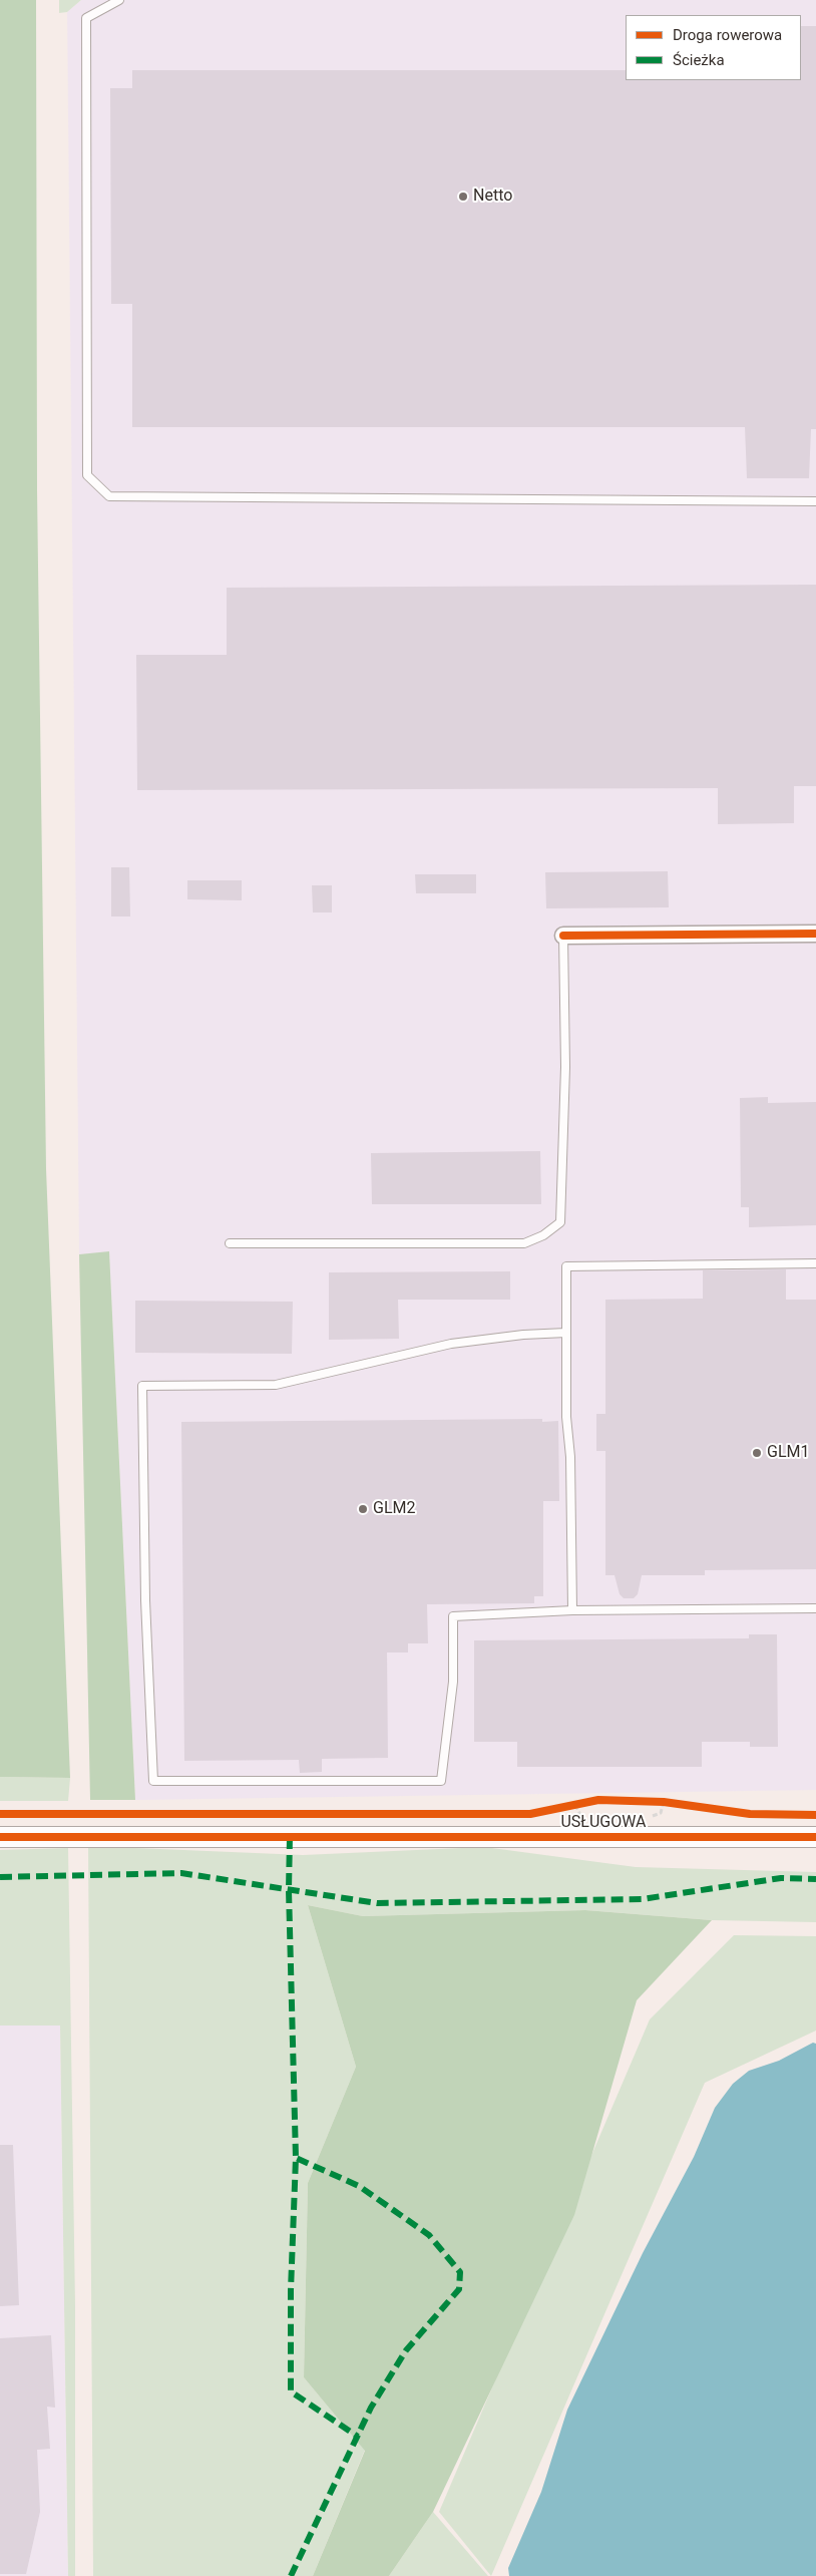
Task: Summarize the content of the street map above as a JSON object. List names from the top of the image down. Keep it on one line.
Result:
{"streets":{"street":["USŁUGOWA"]},"places":["Netto","GLM1","GLM2"],"legend":["Droga rowerowa","Ścieżka"]}
